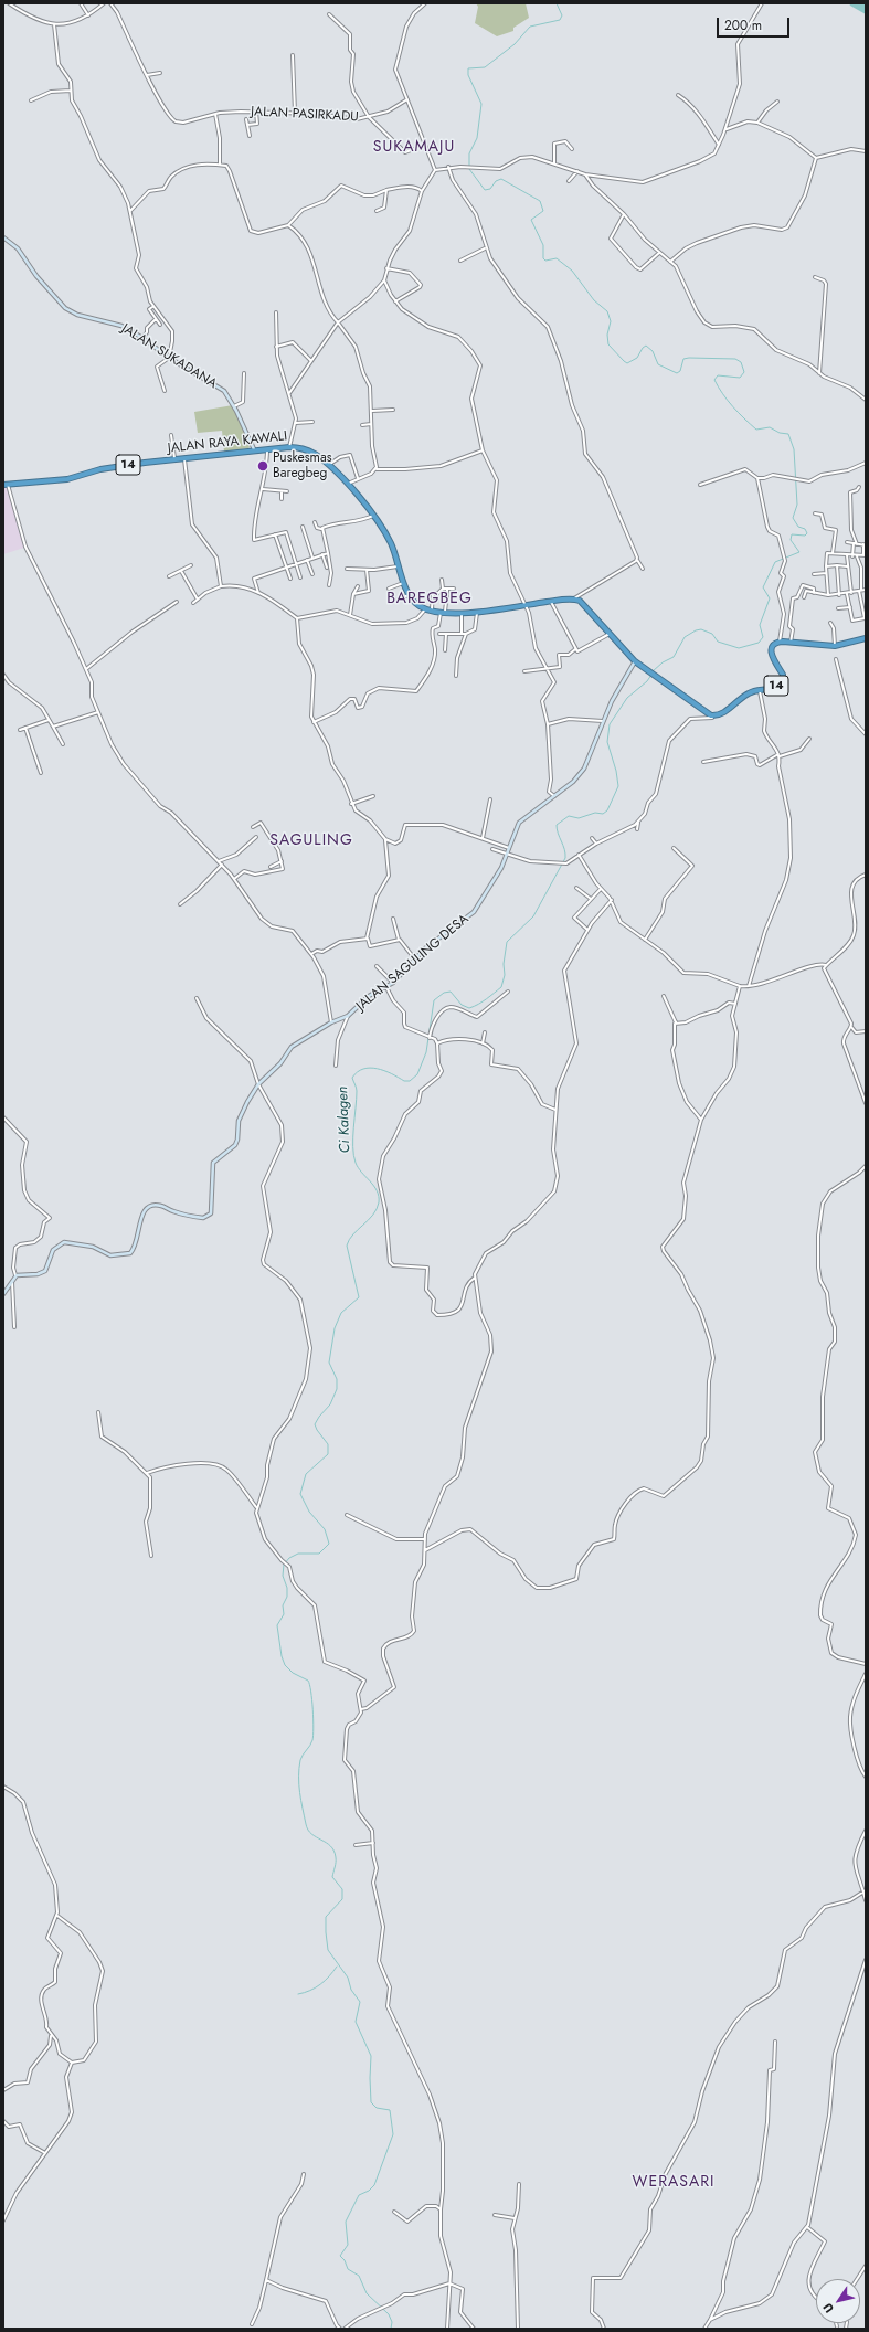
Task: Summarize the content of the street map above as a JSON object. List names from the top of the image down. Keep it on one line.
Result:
{"streets":{"highway":["JALAN RAYA KAWALI","14"],"street":["JALAN PASIRKADU","JALAN SUKADANA","JALAN SAGULING DESA"]},"crossings":[["JALAN SUKADANA","JALAN RAYA KAWALI"]],"districts":["SUKAMAJU","BAREGBEG","SAGULING","WERASARI"],"water":["Ci Kalagen"],"places":["Puskesmas Baregbeg"],"scale_bar":"200 m","north":"bottom left"}
